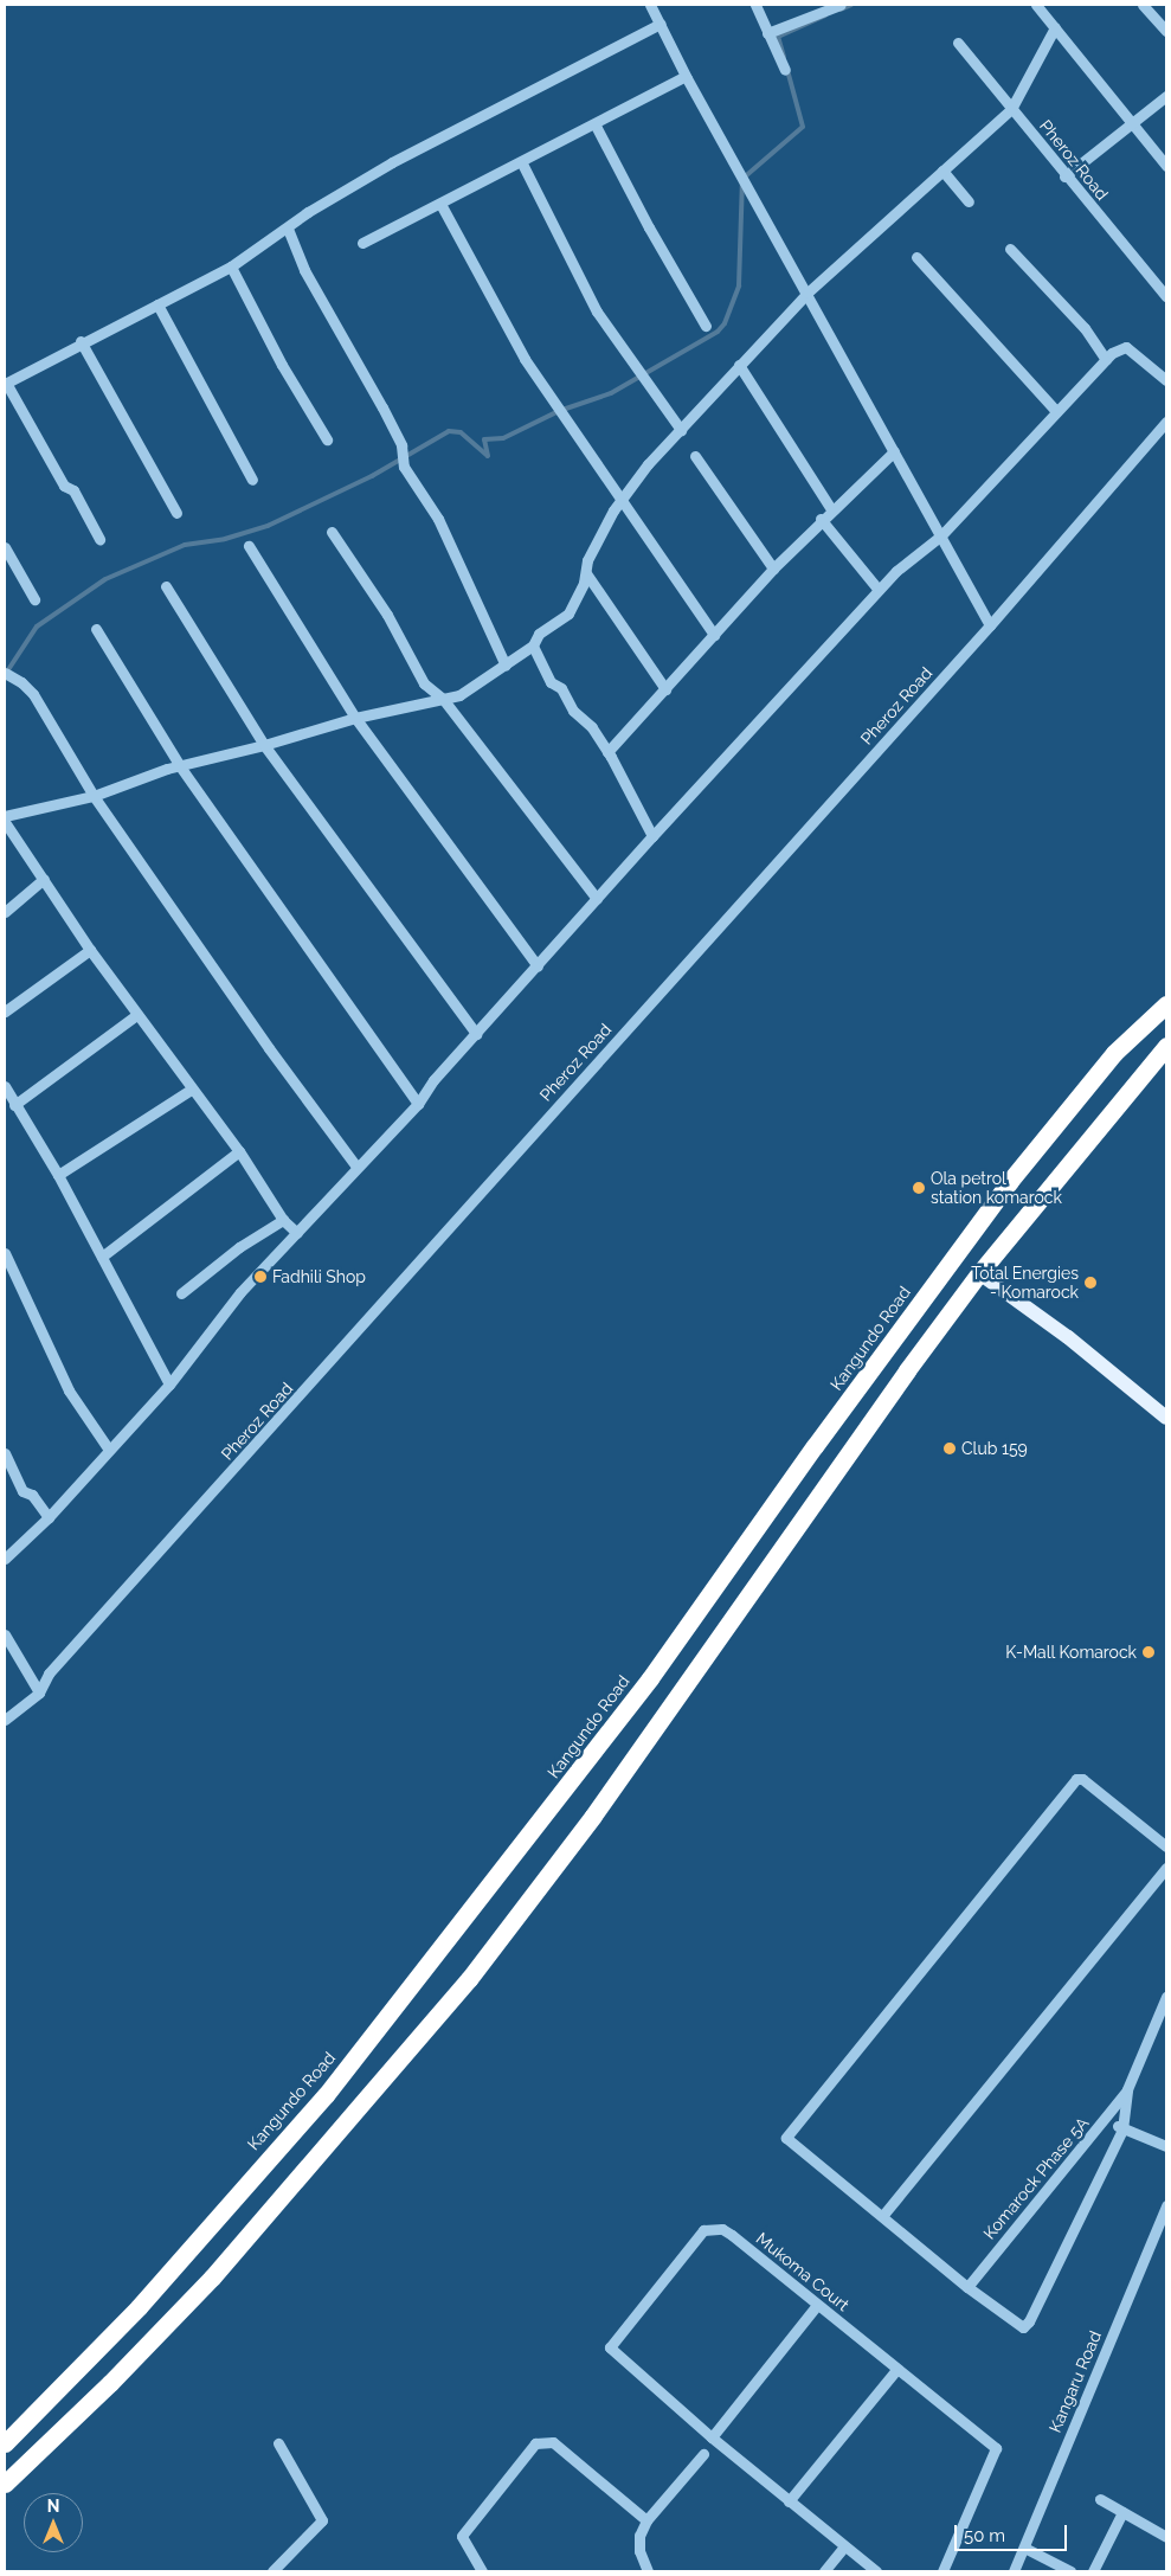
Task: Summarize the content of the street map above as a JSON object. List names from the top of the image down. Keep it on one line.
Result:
{"streets":{"highway":["Kangundo Road"],"street":["Pheroz Road","Komarock Phase 5A","Mukoma Court","Kangaru Road"]},"places":["Ola petrol station komarock","Fadhili Shop","Total Energies - Komarock","Club 159","K-Mall Komarock"],"scale_bar":"50 m","north":"top"}
